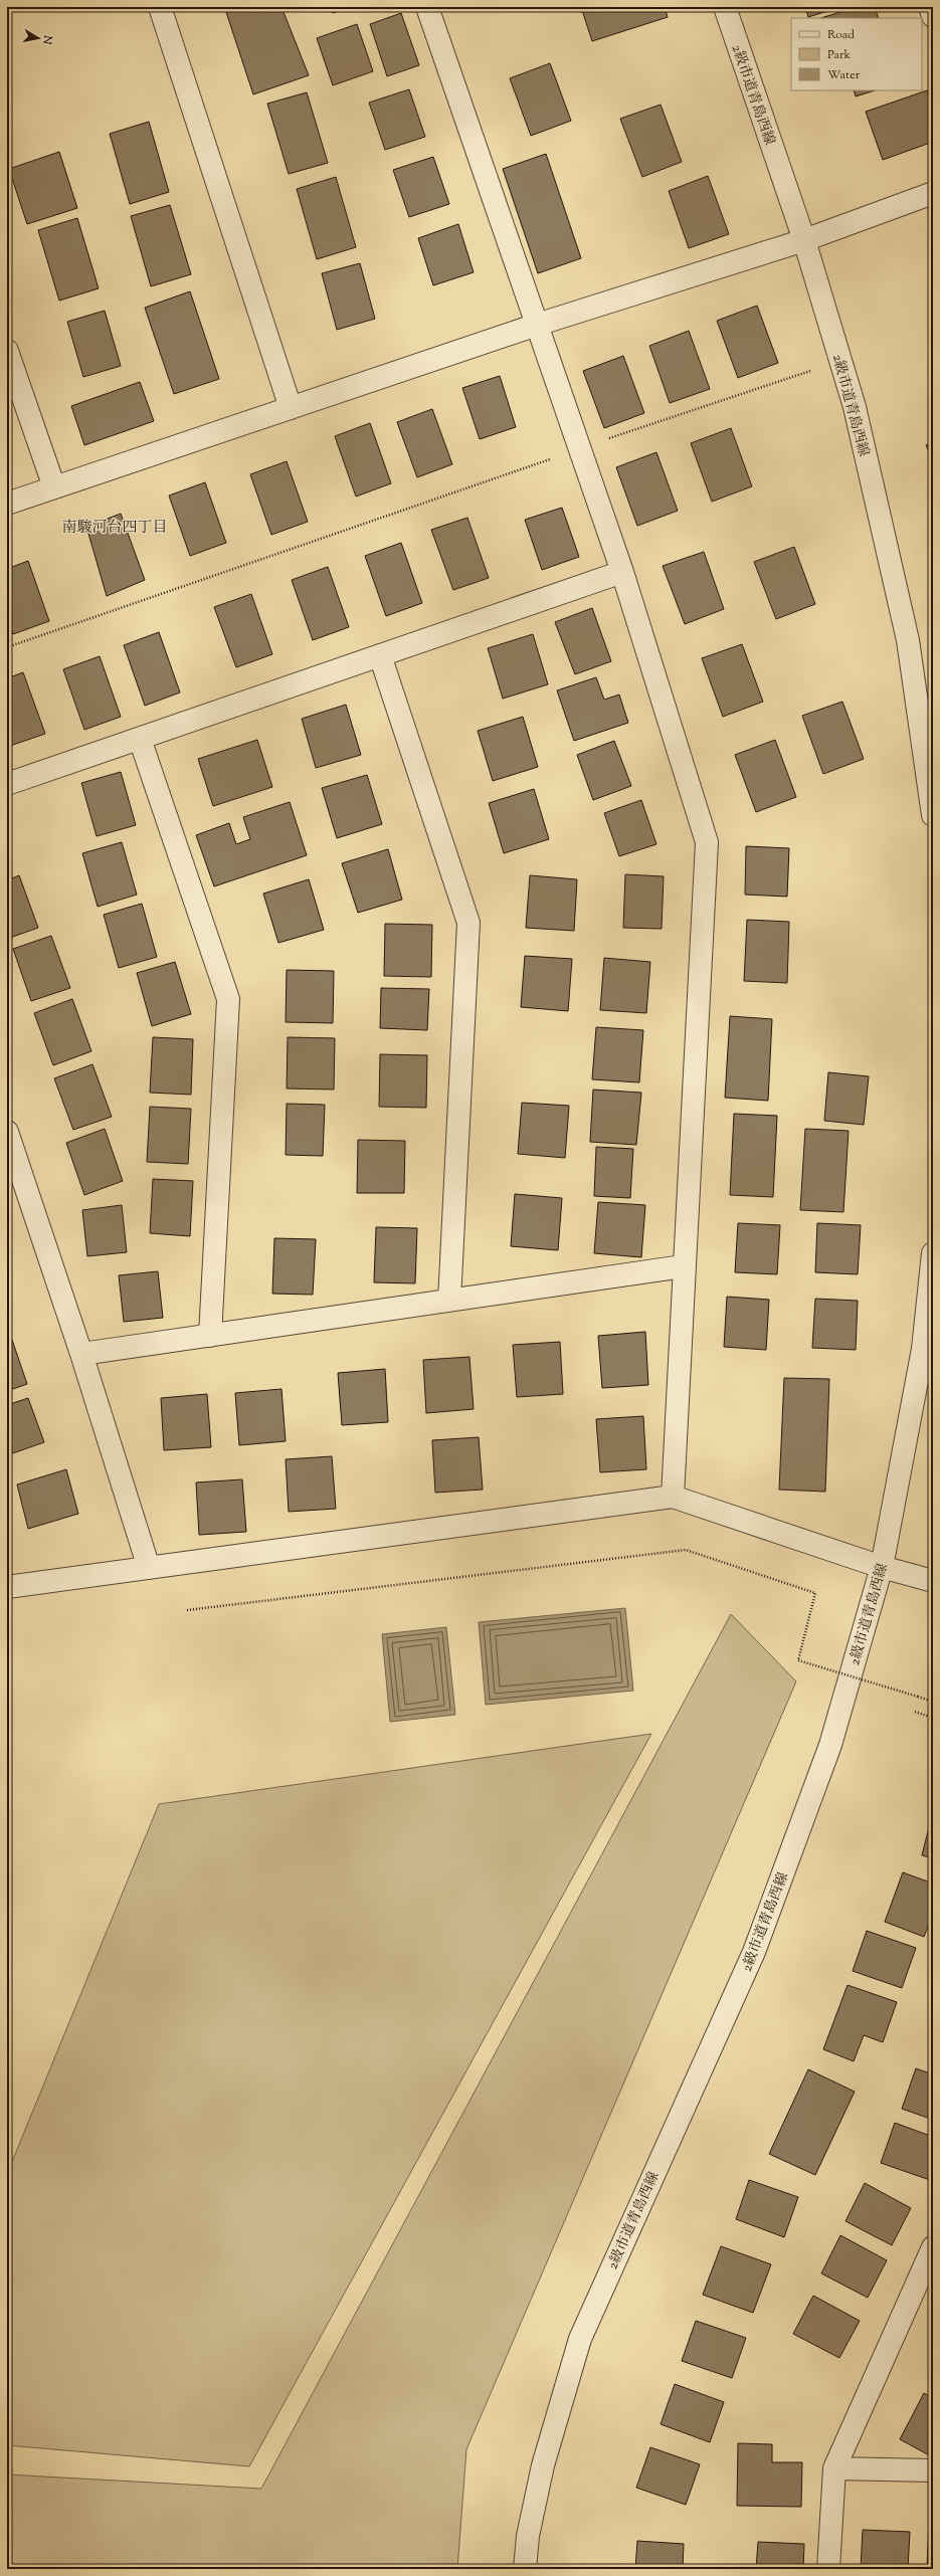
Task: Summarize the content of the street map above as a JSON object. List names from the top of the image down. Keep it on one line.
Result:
{"streets":{"street":["2級市道青島西線"]},"districts":["南駿河台四丁目"],"legend":["Road","Park","Water"],"north":"right"}
